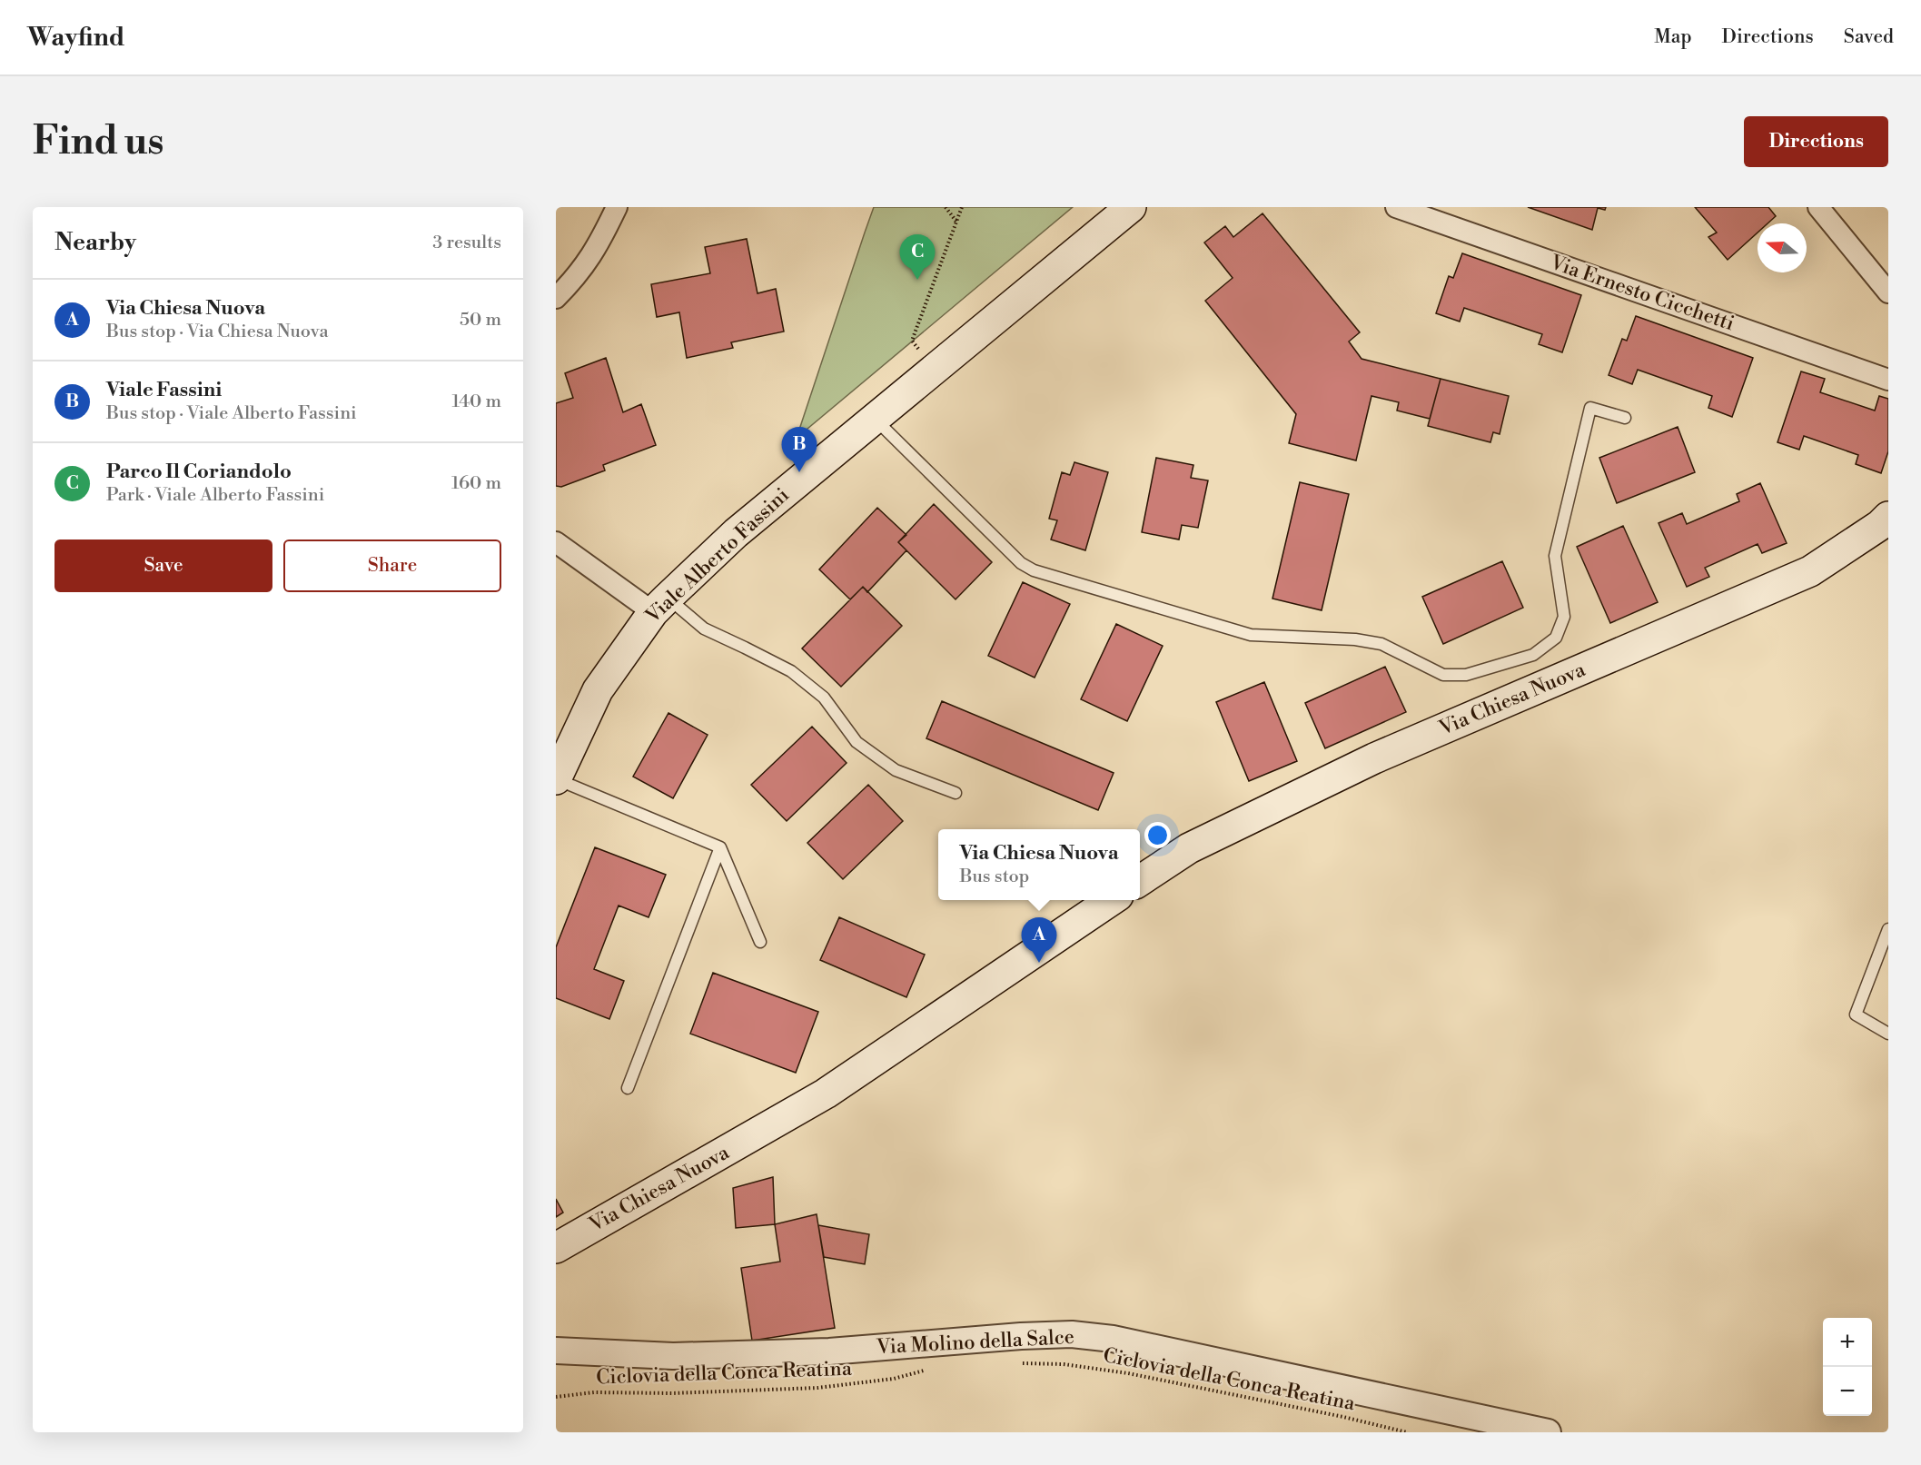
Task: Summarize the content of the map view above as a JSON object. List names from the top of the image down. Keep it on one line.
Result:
{"streets":{"main road":["Viale Alberto Fassini","Via Chiesa Nuova"],"street":["Via Ernesto Cicchetti","Via Molino della Salce"],"path":["Ciclovia della Conca Reatina"]},"north":"left","page":{"header":"Wayfind","nav":["Map","Directions","Saved"],"buttons":["Directions",["Save","Share"]],"title":"Find us","heading":["Nearby","3 results"],"pins":["C","B","A"],"list":[{"mark":"A","name":"Via Chiesa Nuova","note":"Bus stop · Via Chiesa Nuova","value":"50 m"},{"mark":"B","name":"Viale Fassini","note":"Bus stop · Viale Alberto Fassini","value":"140 m"},{"mark":"C","name":"Parco Il Coriandolo","note":"Park · Viale Alberto Fassini","value":"160 m"}],"popup":["Via Chiesa Nuova","Bus stop"],"map_buttons":["+","−"]}}
